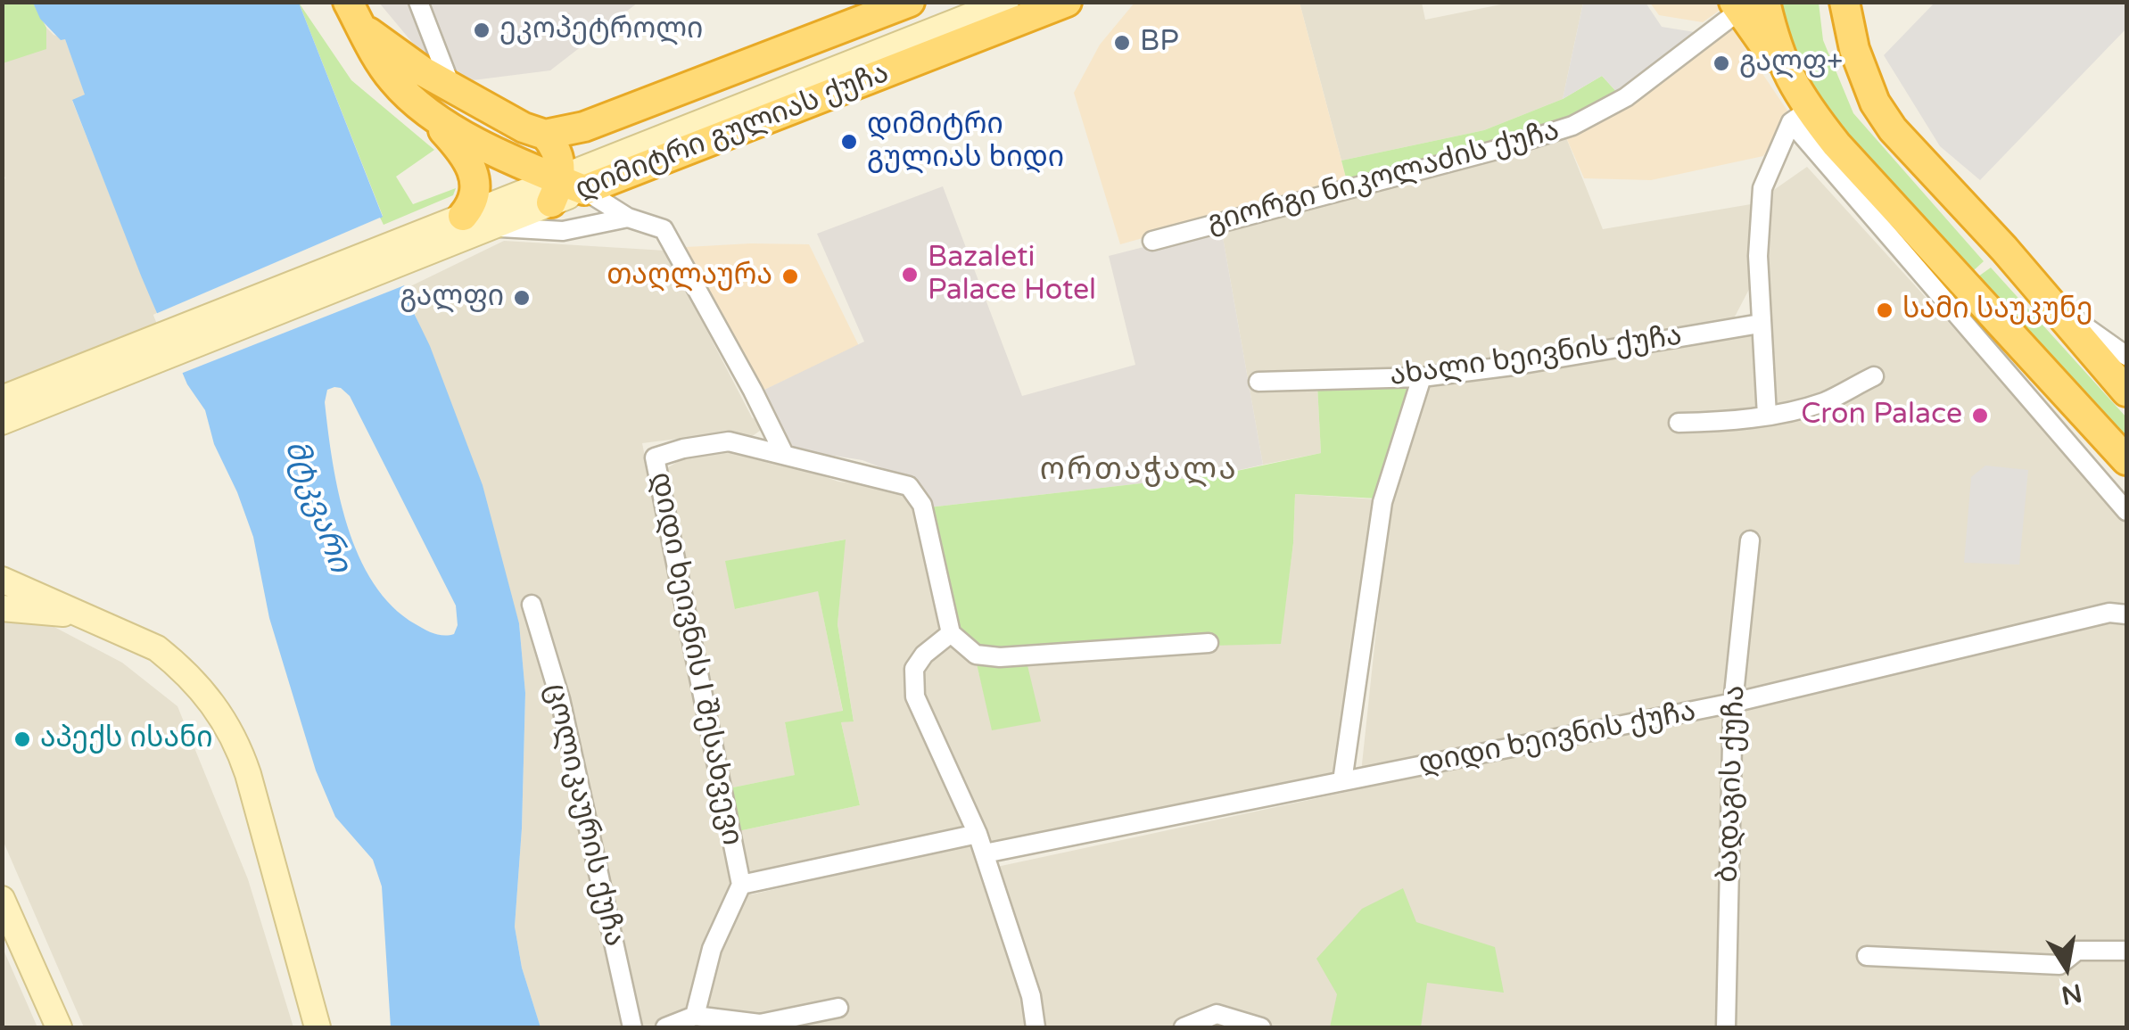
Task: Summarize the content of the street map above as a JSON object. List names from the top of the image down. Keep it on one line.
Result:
{"streets":{"highway":["დიმიტრი გულიას ქუჩა"],"street":["გიორგი ნიკოლაძის ქუჩა","ახალი ხეივნის ქუჩა","დიდი ხეივნის I შესახვევი","დიდი ხეივნის ქუჩა","ბადაგის ქუჩა","ცოლიკაურის ქუჩა"]},"crossings":[["დიდი ხეივნის ქუჩა","ბადაგის ქუჩა"]],"districts":["ორთაჭალა"],"water":["მტკვარი"],"places":["ეკოპეტროლი","BP","გალფ+","დიმიტრი გულიას ხიდი","Bazaleti Palace Hotel","თაღლაურა","გალფი","სამი საუკუნე","Cron Palace","აპექს ისანი"],"north":"bottom"}
